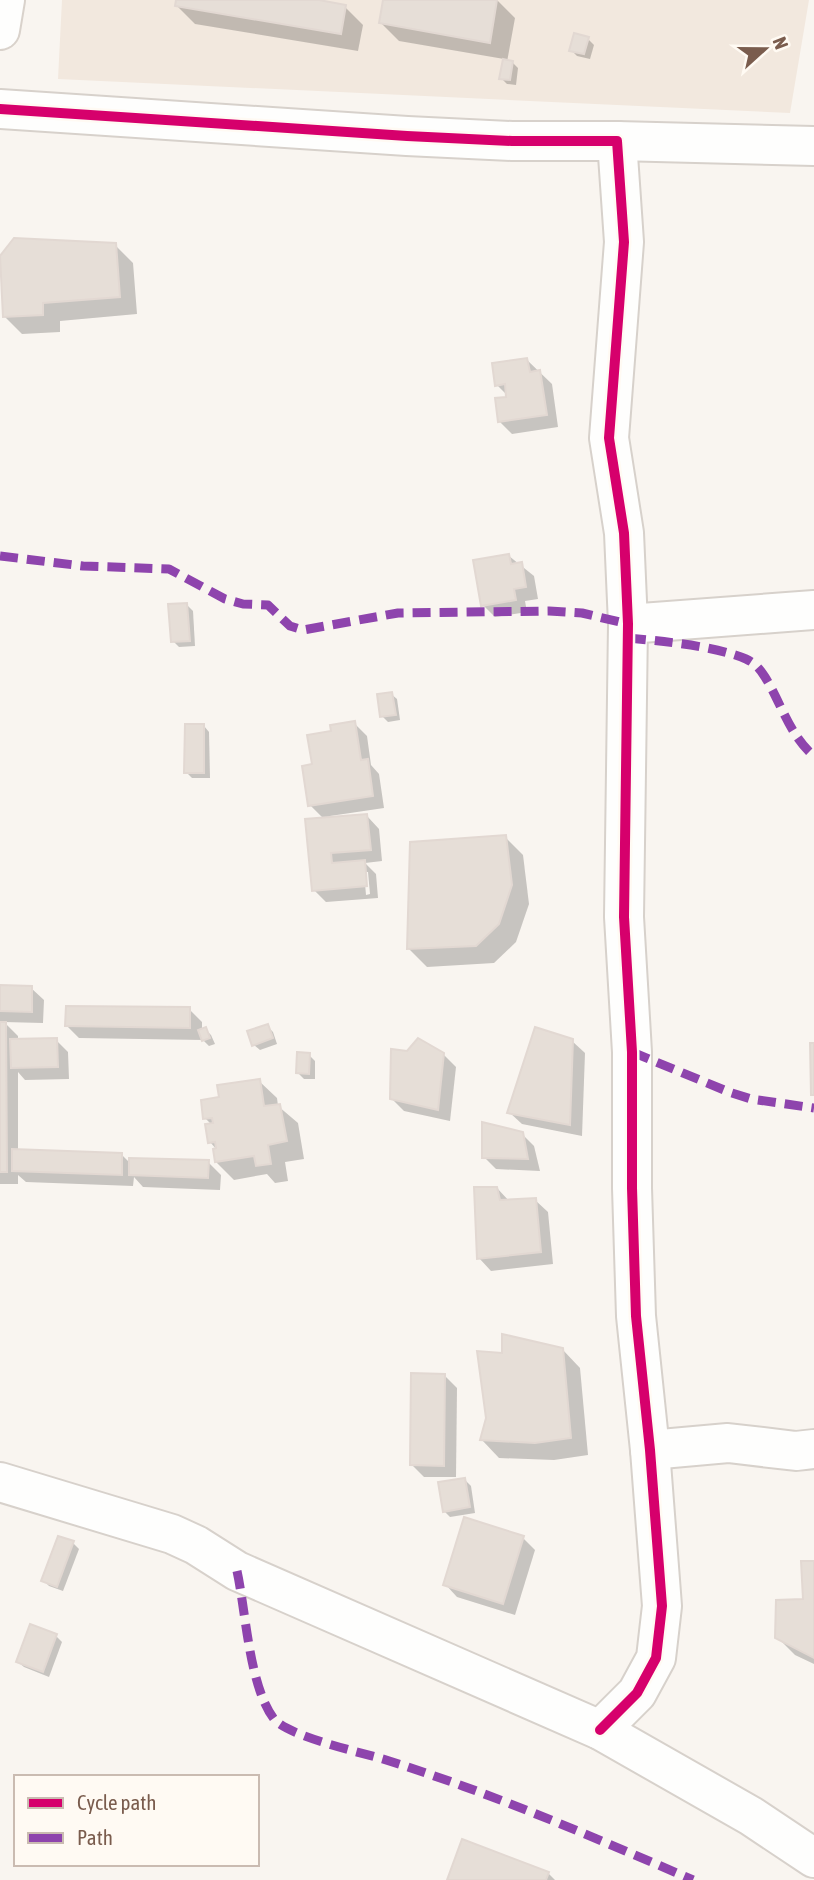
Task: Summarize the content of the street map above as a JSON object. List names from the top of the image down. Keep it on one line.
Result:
{"legend":["Cycle path","Path"],"north":"right"}
